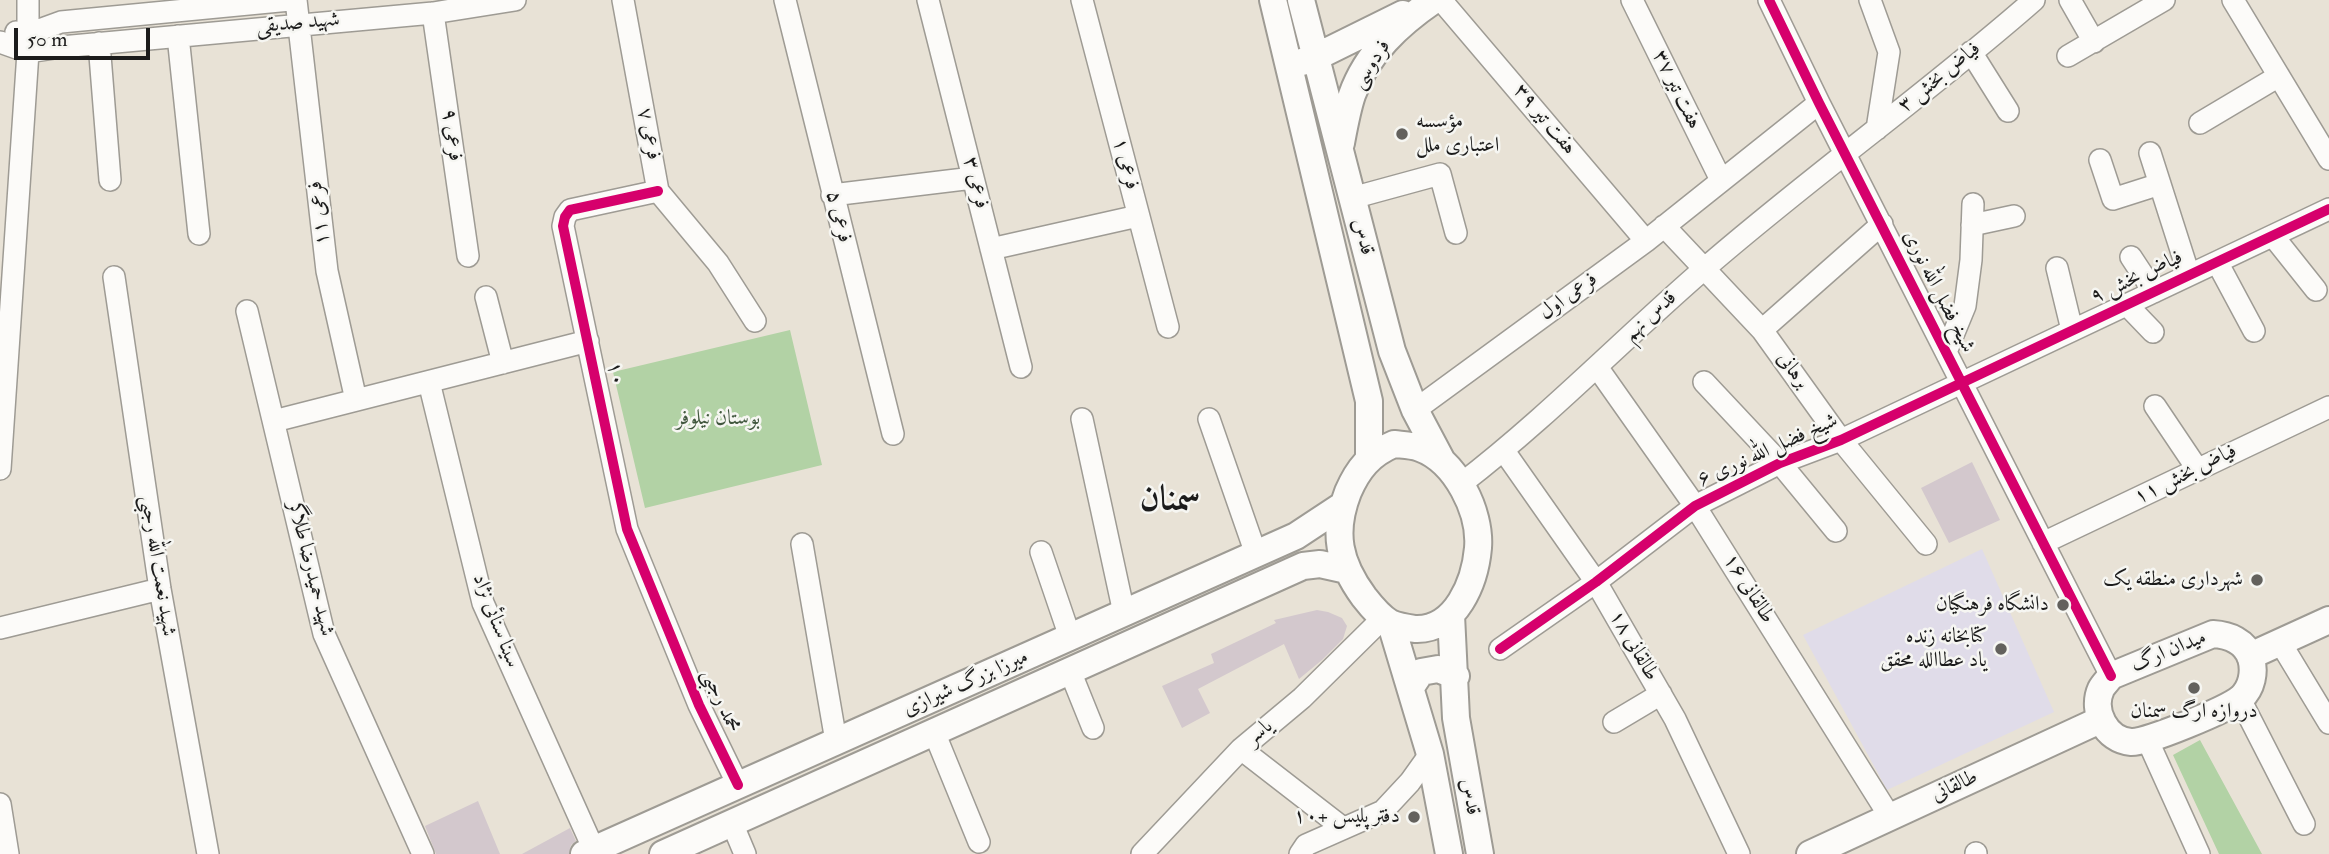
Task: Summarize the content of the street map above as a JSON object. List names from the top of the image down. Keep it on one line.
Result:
{"streets":{"main road":["فردوسی","قدس","میدان ارگ","میرزا بزرگ شیرازی","طالقانی"],"street":["شهید صدیقی","فیاض بخش ۳","هفت تیر ۳۷","هفت تیر ۳۹","فرعی ۷","فرعی ۹","فرعی ۱","فرعی ۳","فرعی ۱۱","فرعی ۵","فیاض بخش ۹","شیخ فضل الله نوری","فرعی اول","قدس نهم","برهانی","۱۰","شیخ فضل الله نوری ۶","فیاض بخش ۱۱","شهید نعمت الله رجبی","شهید حمیدرضا طلاگر","طالقانی ۱۶","سینا سنائی نژاد","طالقانی ۱۸","محمد رجبی","یاسر"]},"crossings":[["شهید صدیقی","فرعی ۹"],["شهید صدیقی","فرعی ۱۱"],["فردوسی","قدس"],["فیاض بخش ۳","شیخ فضل الله نوری"],["فیاض بخش ۳","قدس نهم"],["هفت تیر ۳۷","فرعی اول"],["هفت تیر ۳۹","فرعی اول"],["فرعی ۷","۱۰"],["قدس","فرعی اول"],["قدس","قدس نهم"],["قدس","میرزا بزرگ شیرازی"],["قدس","یاسر"],["فیاض بخش ۹","شیخ فضل الله نوری"],["فیاض بخش ۹","شیخ فضل الله نوری ۶"],["شیخ فضل الله نوری","فرعی اول"],["شیخ فضل الله نوری","قدس نهم"],["شیخ فضل الله نوری","شیخ فضل الله نوری ۶"],["شیخ فضل الله نوری","فیاض بخش ۱۱"],["شیخ فضل الله نوری","میدان ارگ"],["فرعی اول","برهانی"],["قدس نهم","برهانی"],["قدس نهم","طالقانی ۱۶"],["قدس نهم","طالقانی ۱۸"],["قدس نهم","میرزا بزرگ شیرازی"],["قدس نهم","یاسر"],["برهانی","شیخ فضل الله نوری ۶"],["۱۰","محمد رجبی"],["شیخ فضل الله نوری ۶","طالقانی ۱۶"],["شیخ فضل الله نوری ۶","طالقانی ۱۸"],["طالقانی ۱۶","طالقانی"],["سینا سنائی نژاد","میرزا بزرگ شیرازی"],["میدان ارگ","طالقانی"],["میرزا بزرگ شیرازی","محمد رجبی"],["میرزا بزرگ شیرازی","یاسر"]],"districts":["سمنان"],"parks":["بوستان نیلوفر"],"places":["مؤسسه اعتباری ملل","شهرداری منطقه یک","دانشگاه فرهنگیان","کتابخانه زنده یاد عطاالله محقق","دروازه ارگ سمنان","دفتر پلیس +۱۰"],"scale_bar":"50 m"}
